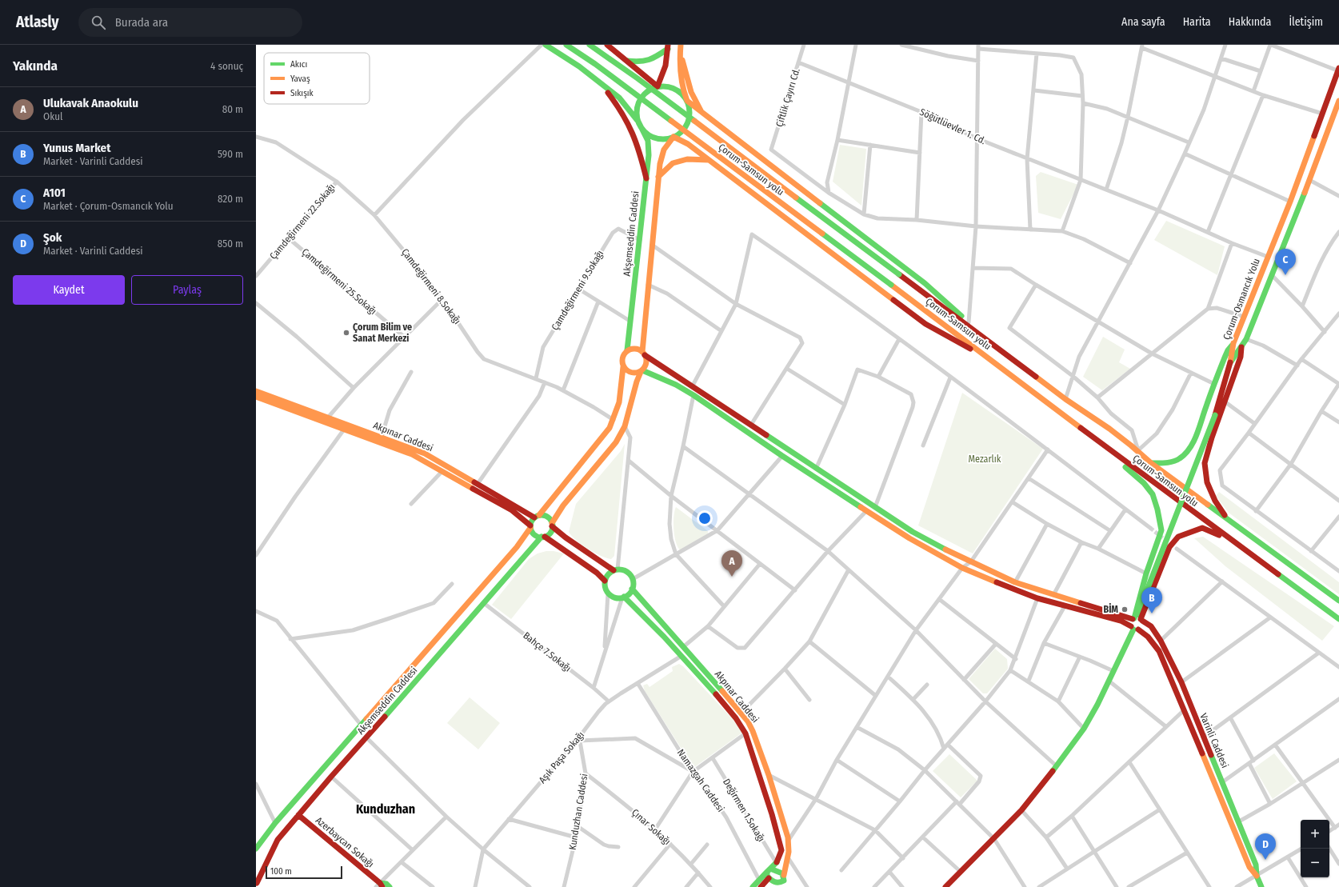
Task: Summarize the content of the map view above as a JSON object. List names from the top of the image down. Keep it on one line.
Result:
{"streets":{"main road":["Çorum-Samsun yolu","Akşemseddin Caddesi","Çorum-Osmancık Yolu","Akpınar Caddesi","Varinli Caddesi","Azerbaycan Sokağı"],"street":["Çiftlik Çayırı Cd.","Söğütlüevler 1. Cd.","Çamdeğirmeni 22.Sokağı","Çamdeğirmeni 25.Sokağı","Çamdeğirmeni 8.Sokağı","Çamdeğirmeni 9.Sokağı","Bahçe 7.Sokağı","Aşık Paşa Sokağı","Namazgah Caddesi","Değirmen 1.Sokağı","Kunduzhan Caddesi","Çınar Sokağı"]},"crossings":[["Çiftlik Çayırı Cd.","Söğütlüevler 1. Cd."],["Söğütlüevler 1. Cd.","Çorum-Osmancık Yolu"],["Çamdeğirmeni 22.Sokağı","Çamdeğirmeni 25.Sokağı"],["Çamdeğirmeni 22.Sokağı","Çamdeğirmeni 8.Sokağı"],["Akşemseddin Caddesi","Çamdeğirmeni 9.Sokağı"],["Akşemseddin Caddesi","Akpınar Caddesi"],["Akşemseddin Caddesi","Bahçe 7.Sokağı"],["Akşemseddin Caddesi","Varinli Caddesi"],["Akşemseddin Caddesi","Azerbaycan Sokağı"],["Çamdeğirmeni 8.Sokağı","Çamdeğirmeni 9.Sokağı"],["Akpınar Caddesi","Aşık Paşa Sokağı"],["Akpınar Caddesi","Namazgah Caddesi"],["Akpınar Caddesi","Değirmen 1.Sokağı"],["Bahçe 7.Sokağı","Aşık Paşa Sokağı"],["Aşık Paşa Sokağı","Namazgah Caddesi"],["Aşık Paşa Sokağı","Kunduzhan Caddesi"],["Kunduzhan Caddesi","Çınar Sokağı"]],"districts":["Kunduzhan"],"parks":["Mezarlık"],"places":["Çorum Bilim ve Sanat Merkezi","BİM"],"legend":["Akıcı","Yavaş","Sıkışık"],"scale_bar":"100 m","page":{"header":"Atlasly","search":"Burada ara","nav":["Ana sayfa","Harita","Hakkında","İletişim"],"heading":["Yakında","4 sonuç"],"list":[{"mark":"A","name":"Ulukavak Anaokulu","note":"Okul","value":"80 m"},{"mark":"B","name":"Yunus Market","note":"Market · Varinli Caddesi","value":"590 m"},{"mark":"C","name":"A101","note":"Market · Çorum-Osmancık Yolu","value":"820 m"},{"mark":"D","name":"Şok","note":"Market · Varinli Caddesi","value":"850 m"}],"pins":["C","A","B","D"],"buttons":["Kaydet","Paylaş"],"map_buttons":["+","−"],"scale":"100 m"}}
